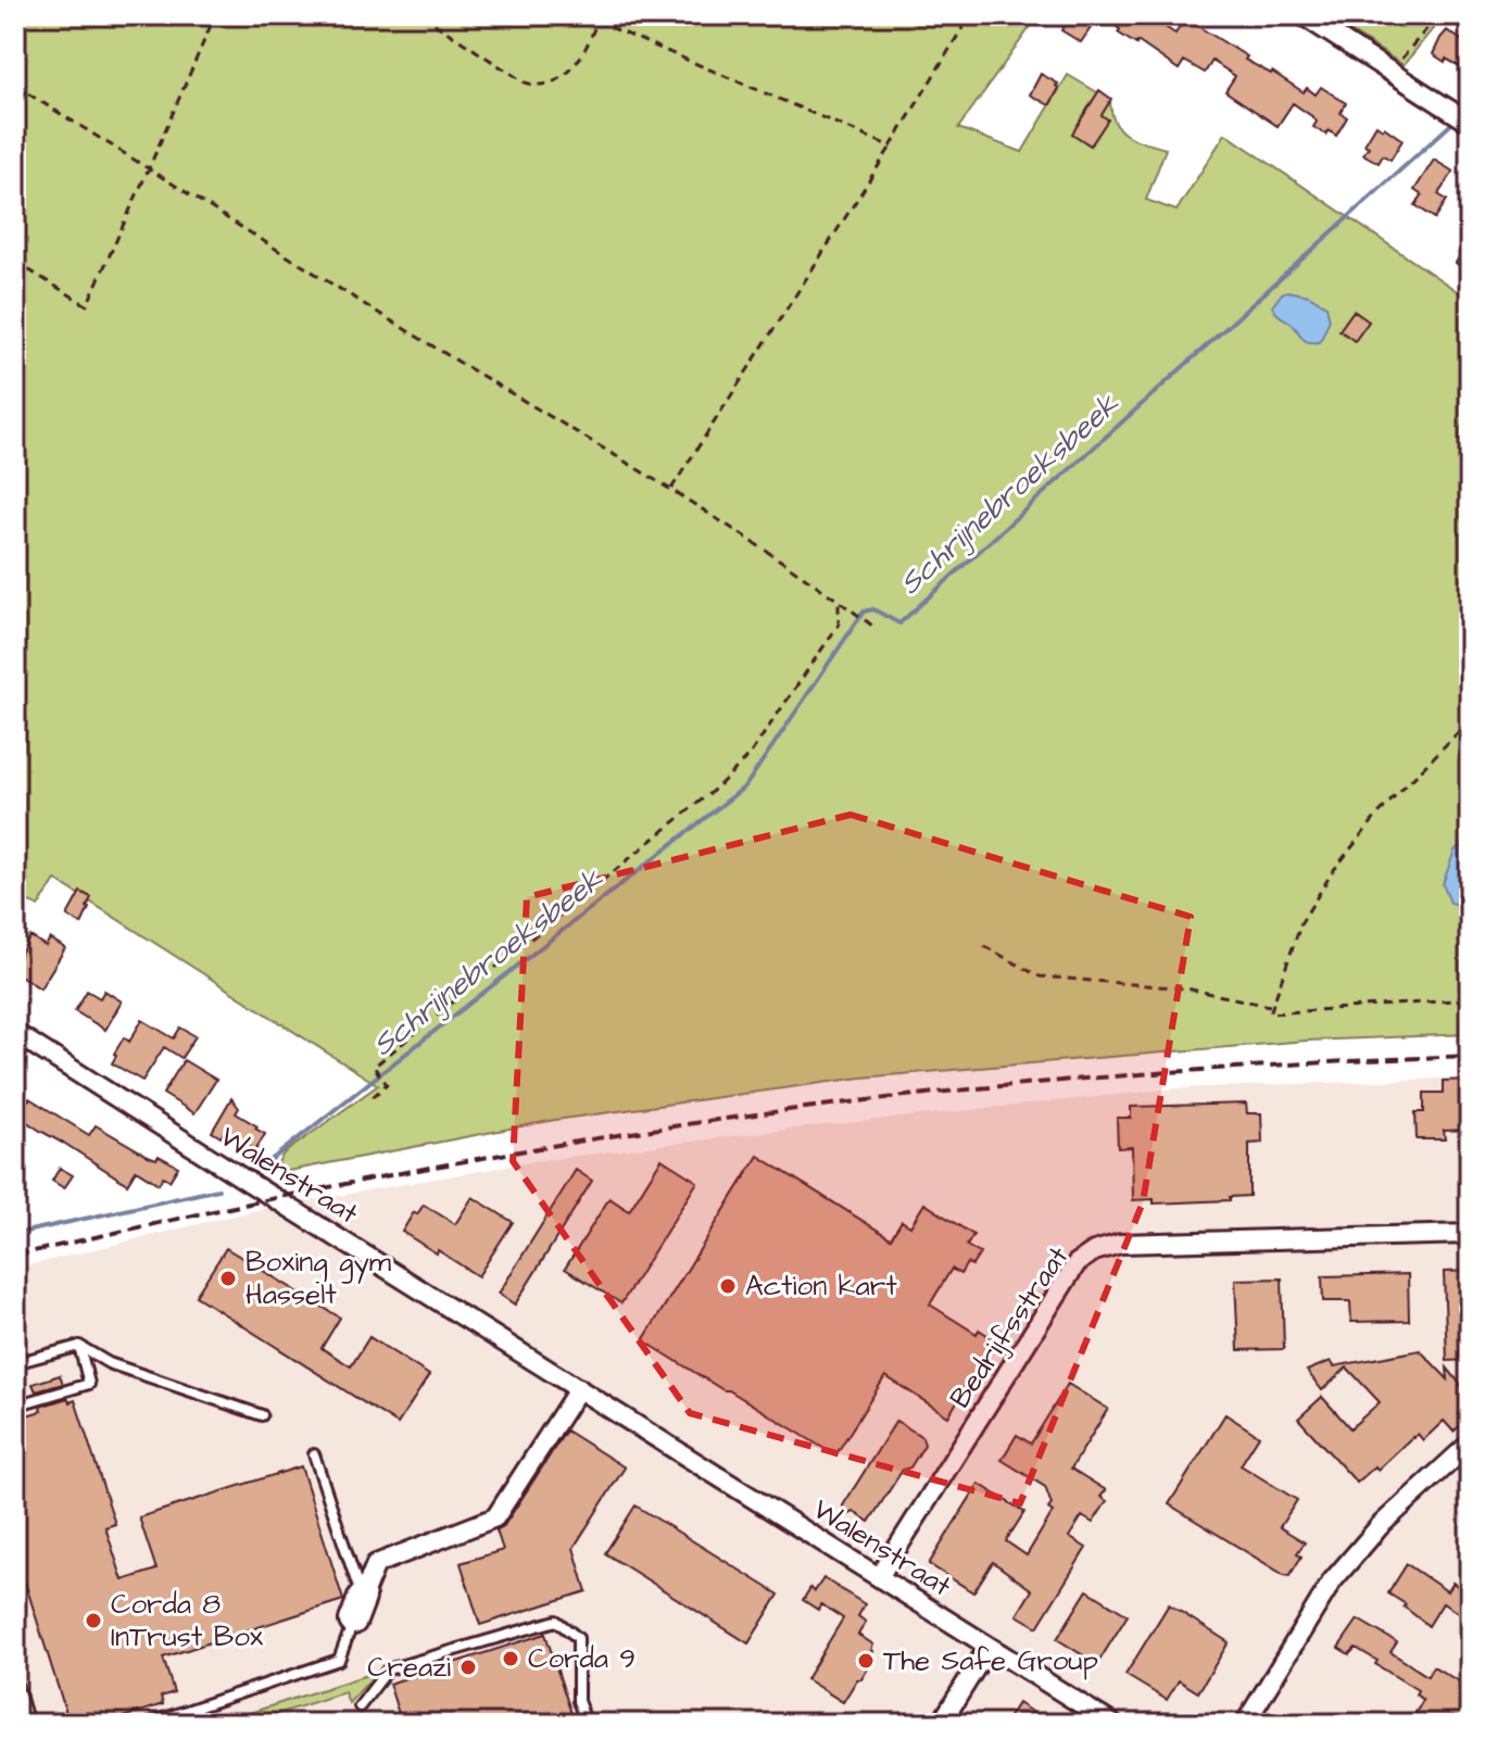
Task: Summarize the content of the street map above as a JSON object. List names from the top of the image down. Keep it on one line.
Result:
{"streets":{"street":["Walenstraat","Bedrijfsstraat"]},"crossings":[["Walenstraat","Bedrijfsstraat"]],"water":["Schrijnebroeksbeek"],"places":["Boxing gym Hasselt","Action kart","Corda 8 InTrust Box","Corda 9","The Safe Group","Creazi"]}
